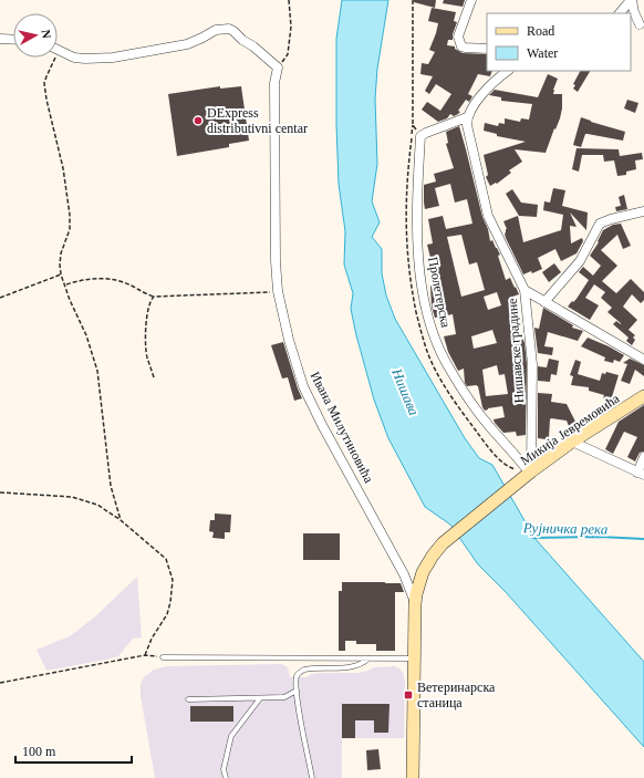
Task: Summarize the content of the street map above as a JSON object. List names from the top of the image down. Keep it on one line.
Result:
{"streets":{"street":["Пролетерска","Нишавске градине","Ивана Милутиновића","Микија Јевремовића"]},"crossings":[["Пролетерска","Нишавске градине"],["Пролетерска","Микија Јевремовића"],["Нишавске градине","Микија Јевремовића"],["Ивана Милутиновића","Микија Јевремовића"]],"water":["Нишава","Рујничка река"],"places":{"other":["DExpress distributivni centar"],"transit":["Ветеринарска станица"]},"legend":["Road","Water"],"scale_bar":"100 m","north":"right"}
